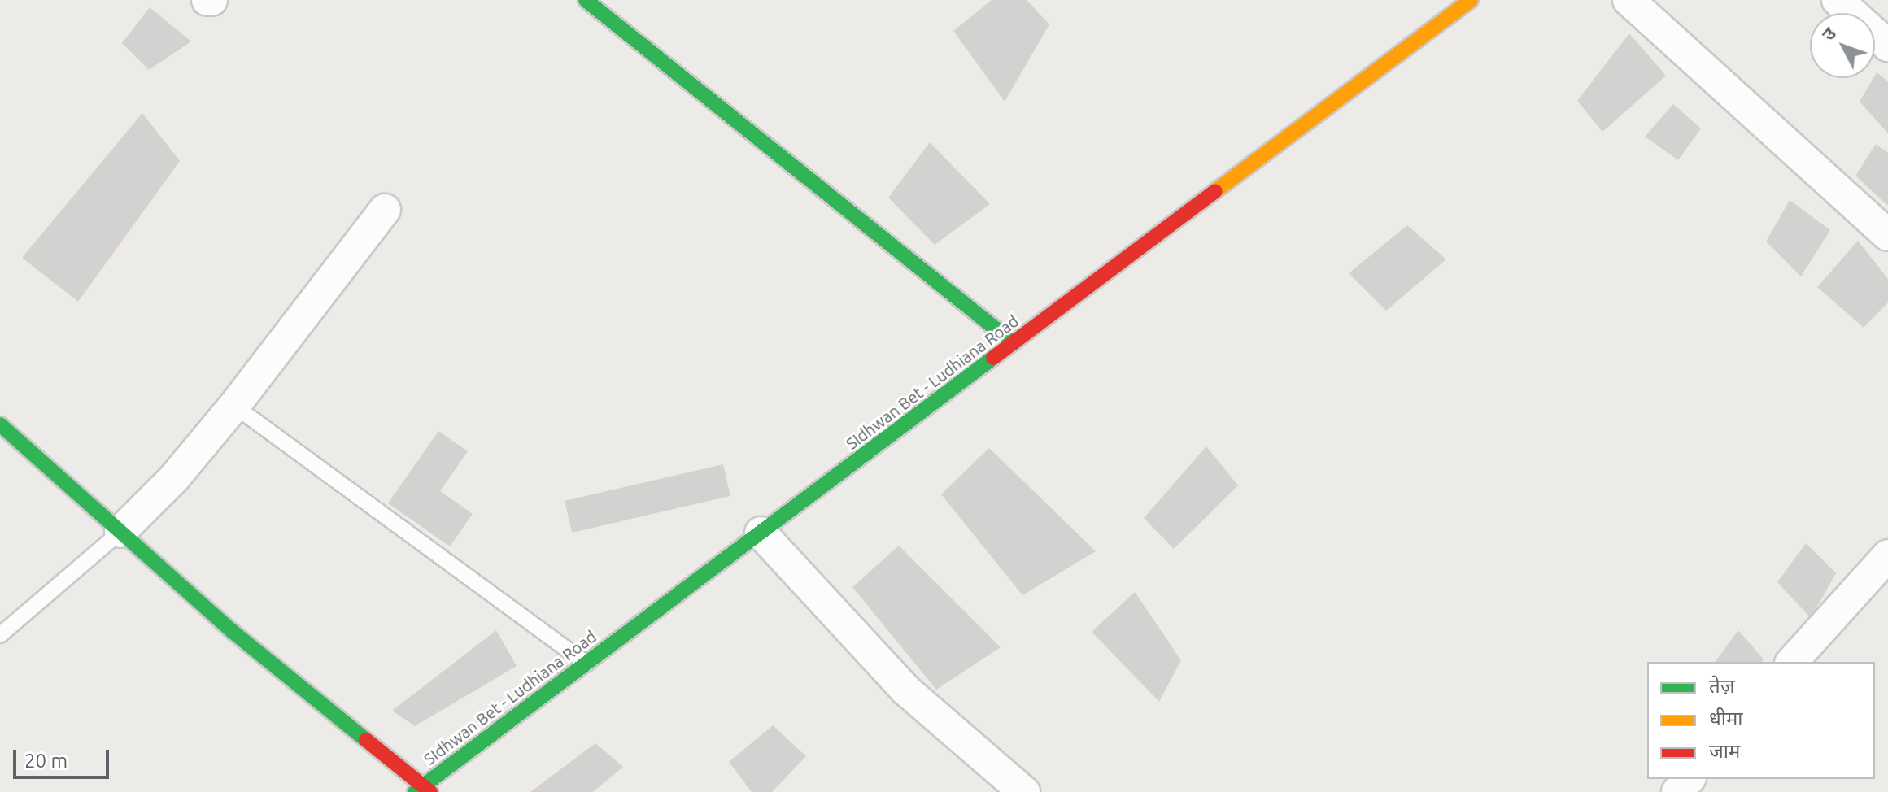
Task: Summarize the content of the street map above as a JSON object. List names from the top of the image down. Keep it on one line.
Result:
{"streets":{"main road":["SIdhwan Bet - Ludhiana Road"]},"legend":["तेज़","धीमा","जाम"],"scale_bar":"20 m","north":"top left"}
